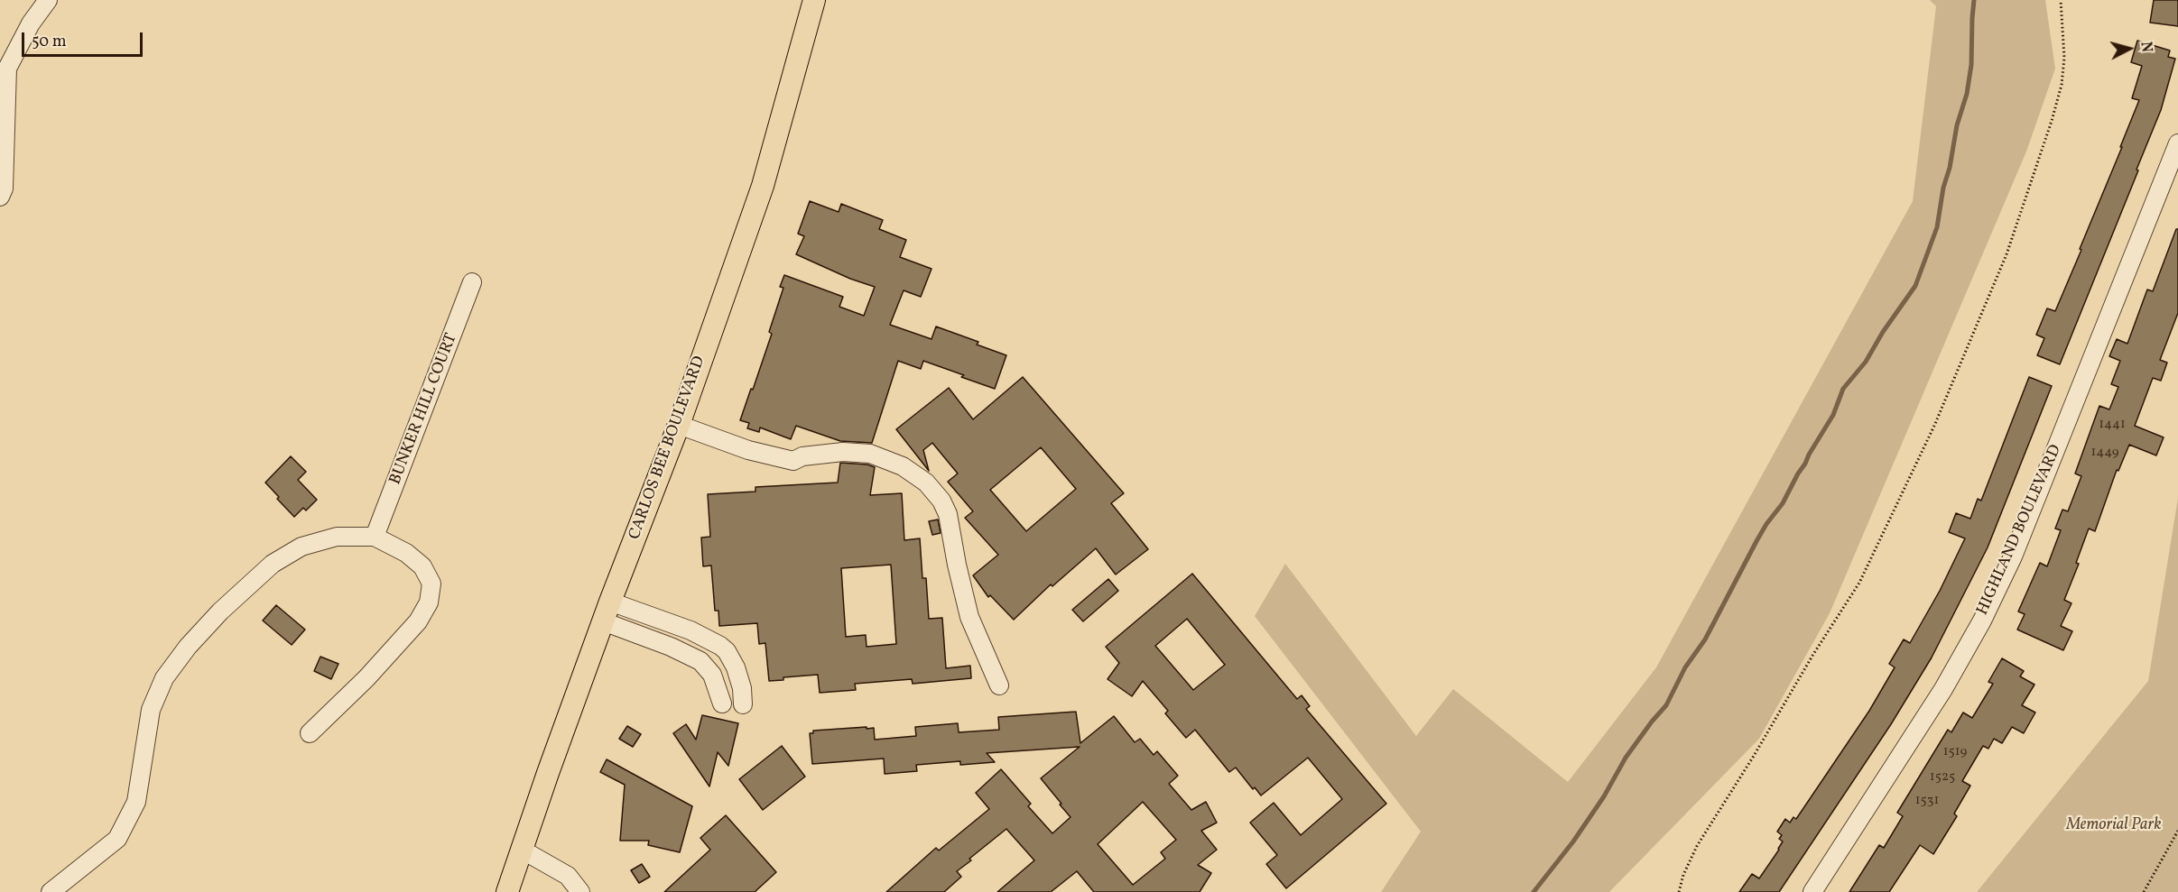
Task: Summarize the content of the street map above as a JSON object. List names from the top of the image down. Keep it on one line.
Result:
{"streets":{"main road":["CARLOS BEE BOULEVARD"],"street":["BUNKER HILL COURT","HIGHLAND BOULEVARD"]},"parks":["Memorial Park"],"house_numbers":["1441","1449","1519","1525","1531"],"scale_bar":"50 m","north":"right"}
